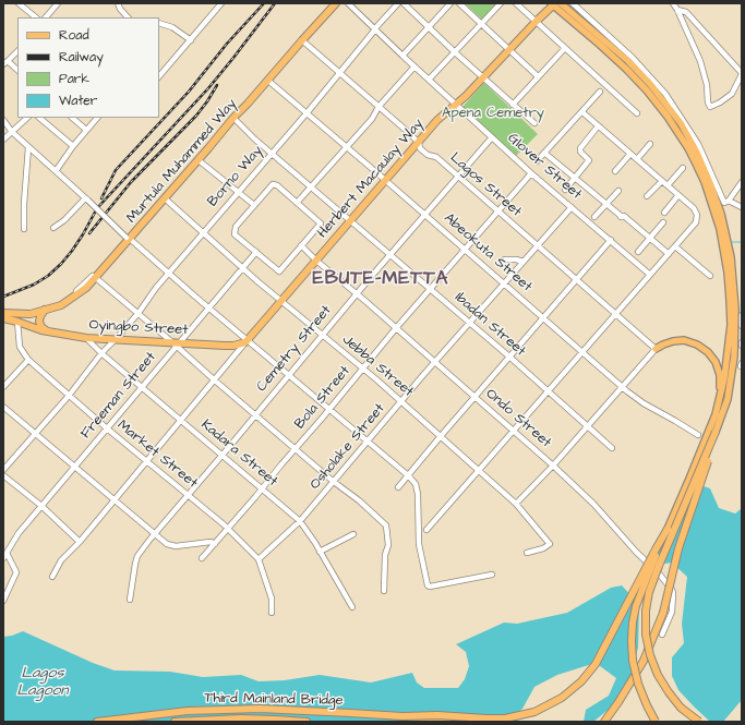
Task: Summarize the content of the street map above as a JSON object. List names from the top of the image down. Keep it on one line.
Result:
{"streets":{"highway":["Murtula Muhammed Way","Herbert Macaulay Way","Oyingbo Street","Third Mainland Bridge"],"street":["Glover Street","Borno Way","Lagos Street","Abeokuta Street","Ibadan Street","Cemetry Street","Jebba Street","Freeman Street","Bola Street","Ondo Street","Osholake Street","Kadara Street","Market Street"]},"crossings":[["Murtula Muhammed Way","Lagos Street"],["Murtula Muhammed Way","Abeokuta Street"],["Murtula Muhammed Way","Ibadan Street"],["Murtula Muhammed Way","Jebba Street"],["Glover Street","Borno Way"],["Glover Street","Herbert Macaulay Way"],["Glover Street","Cemetry Street"],["Glover Street","Bola Street"],["Glover Street","Osholake Street"],["Borno Way","Lagos Street"],["Borno Way","Abeokuta Street"],["Borno Way","Ibadan Street"],["Borno Way","Oyingbo Street"],["Borno Way","Jebba Street"],["Borno Way","Kadara Street"],["Borno Way","Market Street"],["Herbert Macaulay Way","Lagos Street"],["Herbert Macaulay Way","Abeokuta Street"],["Herbert Macaulay Way","Ibadan Street"],["Herbert Macaulay Way","Oyingbo Street"],["Herbert Macaulay Way","Jebba Street"],["Herbert Macaulay Way","Ondo Street"],["Lagos Street","Cemetry Street"],["Lagos Street","Bola Street"],["Lagos Street","Osholake Street"],["Abeokuta Street","Cemetry Street"],["Abeokuta Street","Bola Street"],["Abeokuta Street","Osholake Street"],["Ibadan Street","Cemetry Street"],["Ibadan Street","Bola Street"],["Ibadan Street","Osholake Street"],["Oyingbo Street","Freeman Street"],["Oyingbo Street","Kadara Street"],["Oyingbo Street","Market Street"],["Cemetry Street","Jebba Street"],["Cemetry Street","Ondo Street"],["Cemetry Street","Kadara Street"],["Cemetry Street","Market Street"],["Jebba Street","Freeman Street"],["Jebba Street","Bola Street"],["Jebba Street","Osholake Street"],["Freeman Street","Kadara Street"],["Freeman Street","Market Street"],["Bola Street","Ondo Street"],["Bola Street","Kadara Street"],["Bola Street","Market Street"],["Ondo Street","Osholake Street"],["Osholake Street","Kadara Street"],["Osholake Street","Market Street"]],"districts":["EBUTE-METTA"],"water":["Lagos Lagoon"],"parks":["Apena Cemetry"],"legend":["Road","Railway","Park","Water"]}
